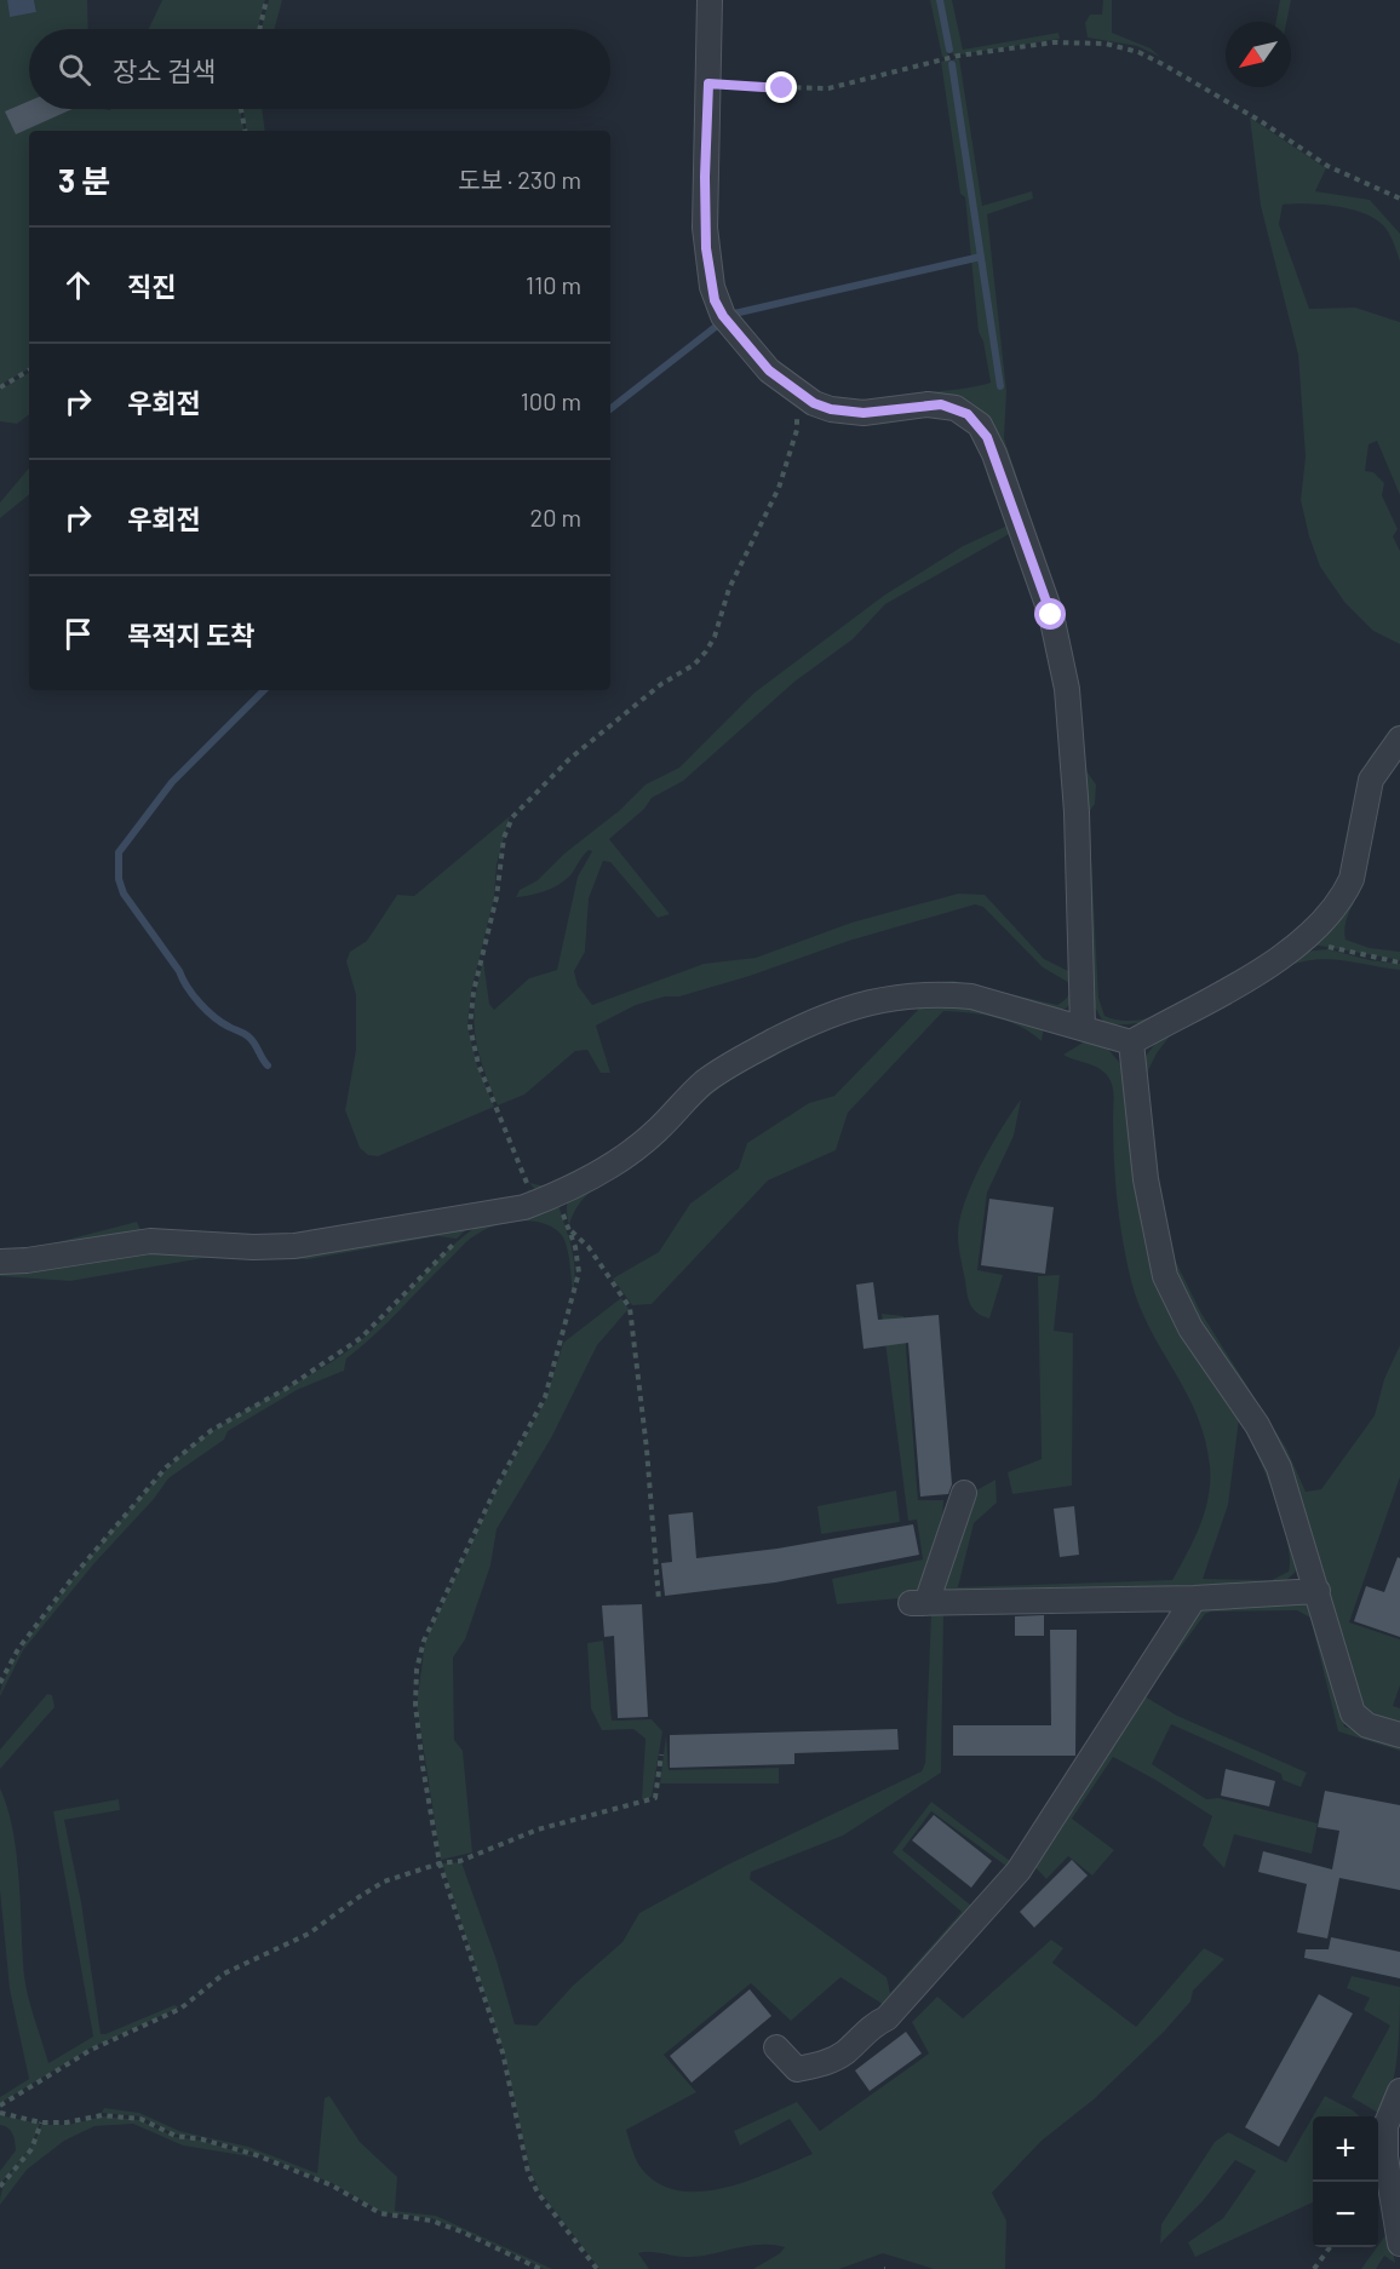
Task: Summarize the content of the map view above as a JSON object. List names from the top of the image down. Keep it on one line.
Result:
{"north":"bottom left","page":{"search":"장소 검색","heading":["3 분","도보 · 230 m"],"list":[["직진","110 m"],["우회전","100 m"],["우회전","20 m"],"목적지 도착"],"map_buttons":["+","−"]}}
